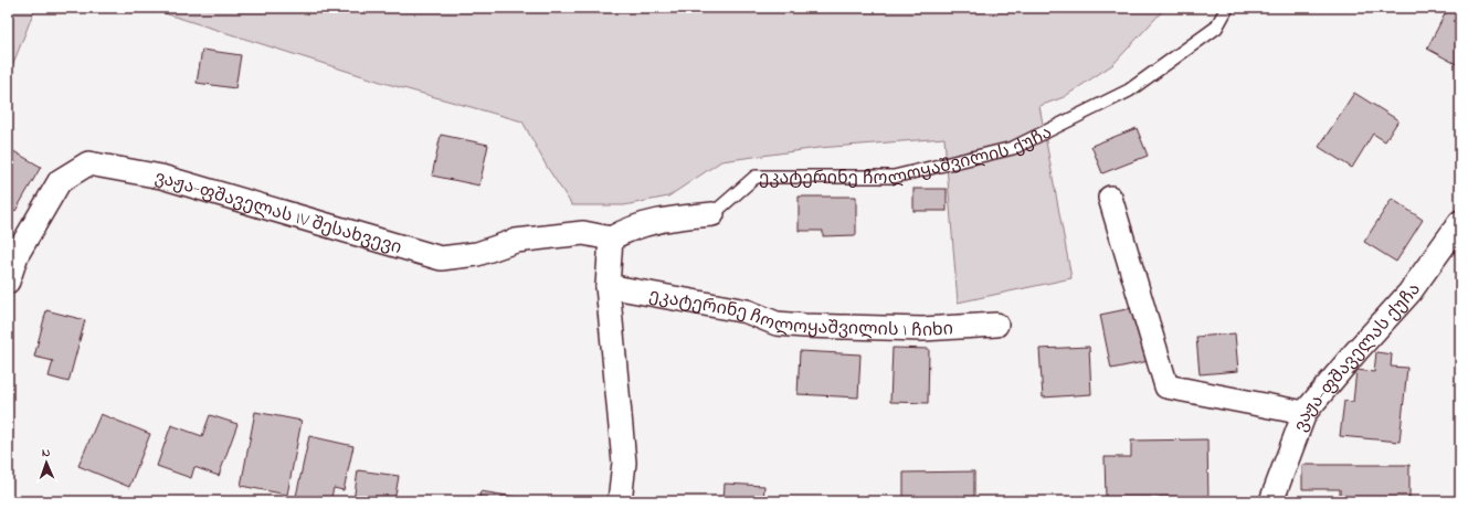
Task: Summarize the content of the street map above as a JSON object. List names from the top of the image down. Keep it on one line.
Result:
{"streets":{"street":["ეკატერინე ჩოლოყაშვილის ქუჩა","ვაჟა-ფშაველას IV შესახვევი","ეკატერინე ჩოლოყაშვილის I ჩიხი","ვაჟა-ფშაველას ქუჩა"]},"crossings":[["ეკატერინე ჩოლოყაშვილის ქუჩა","ვაჟა-ფშაველას IV შესახვევი"]],"north":"top"}
